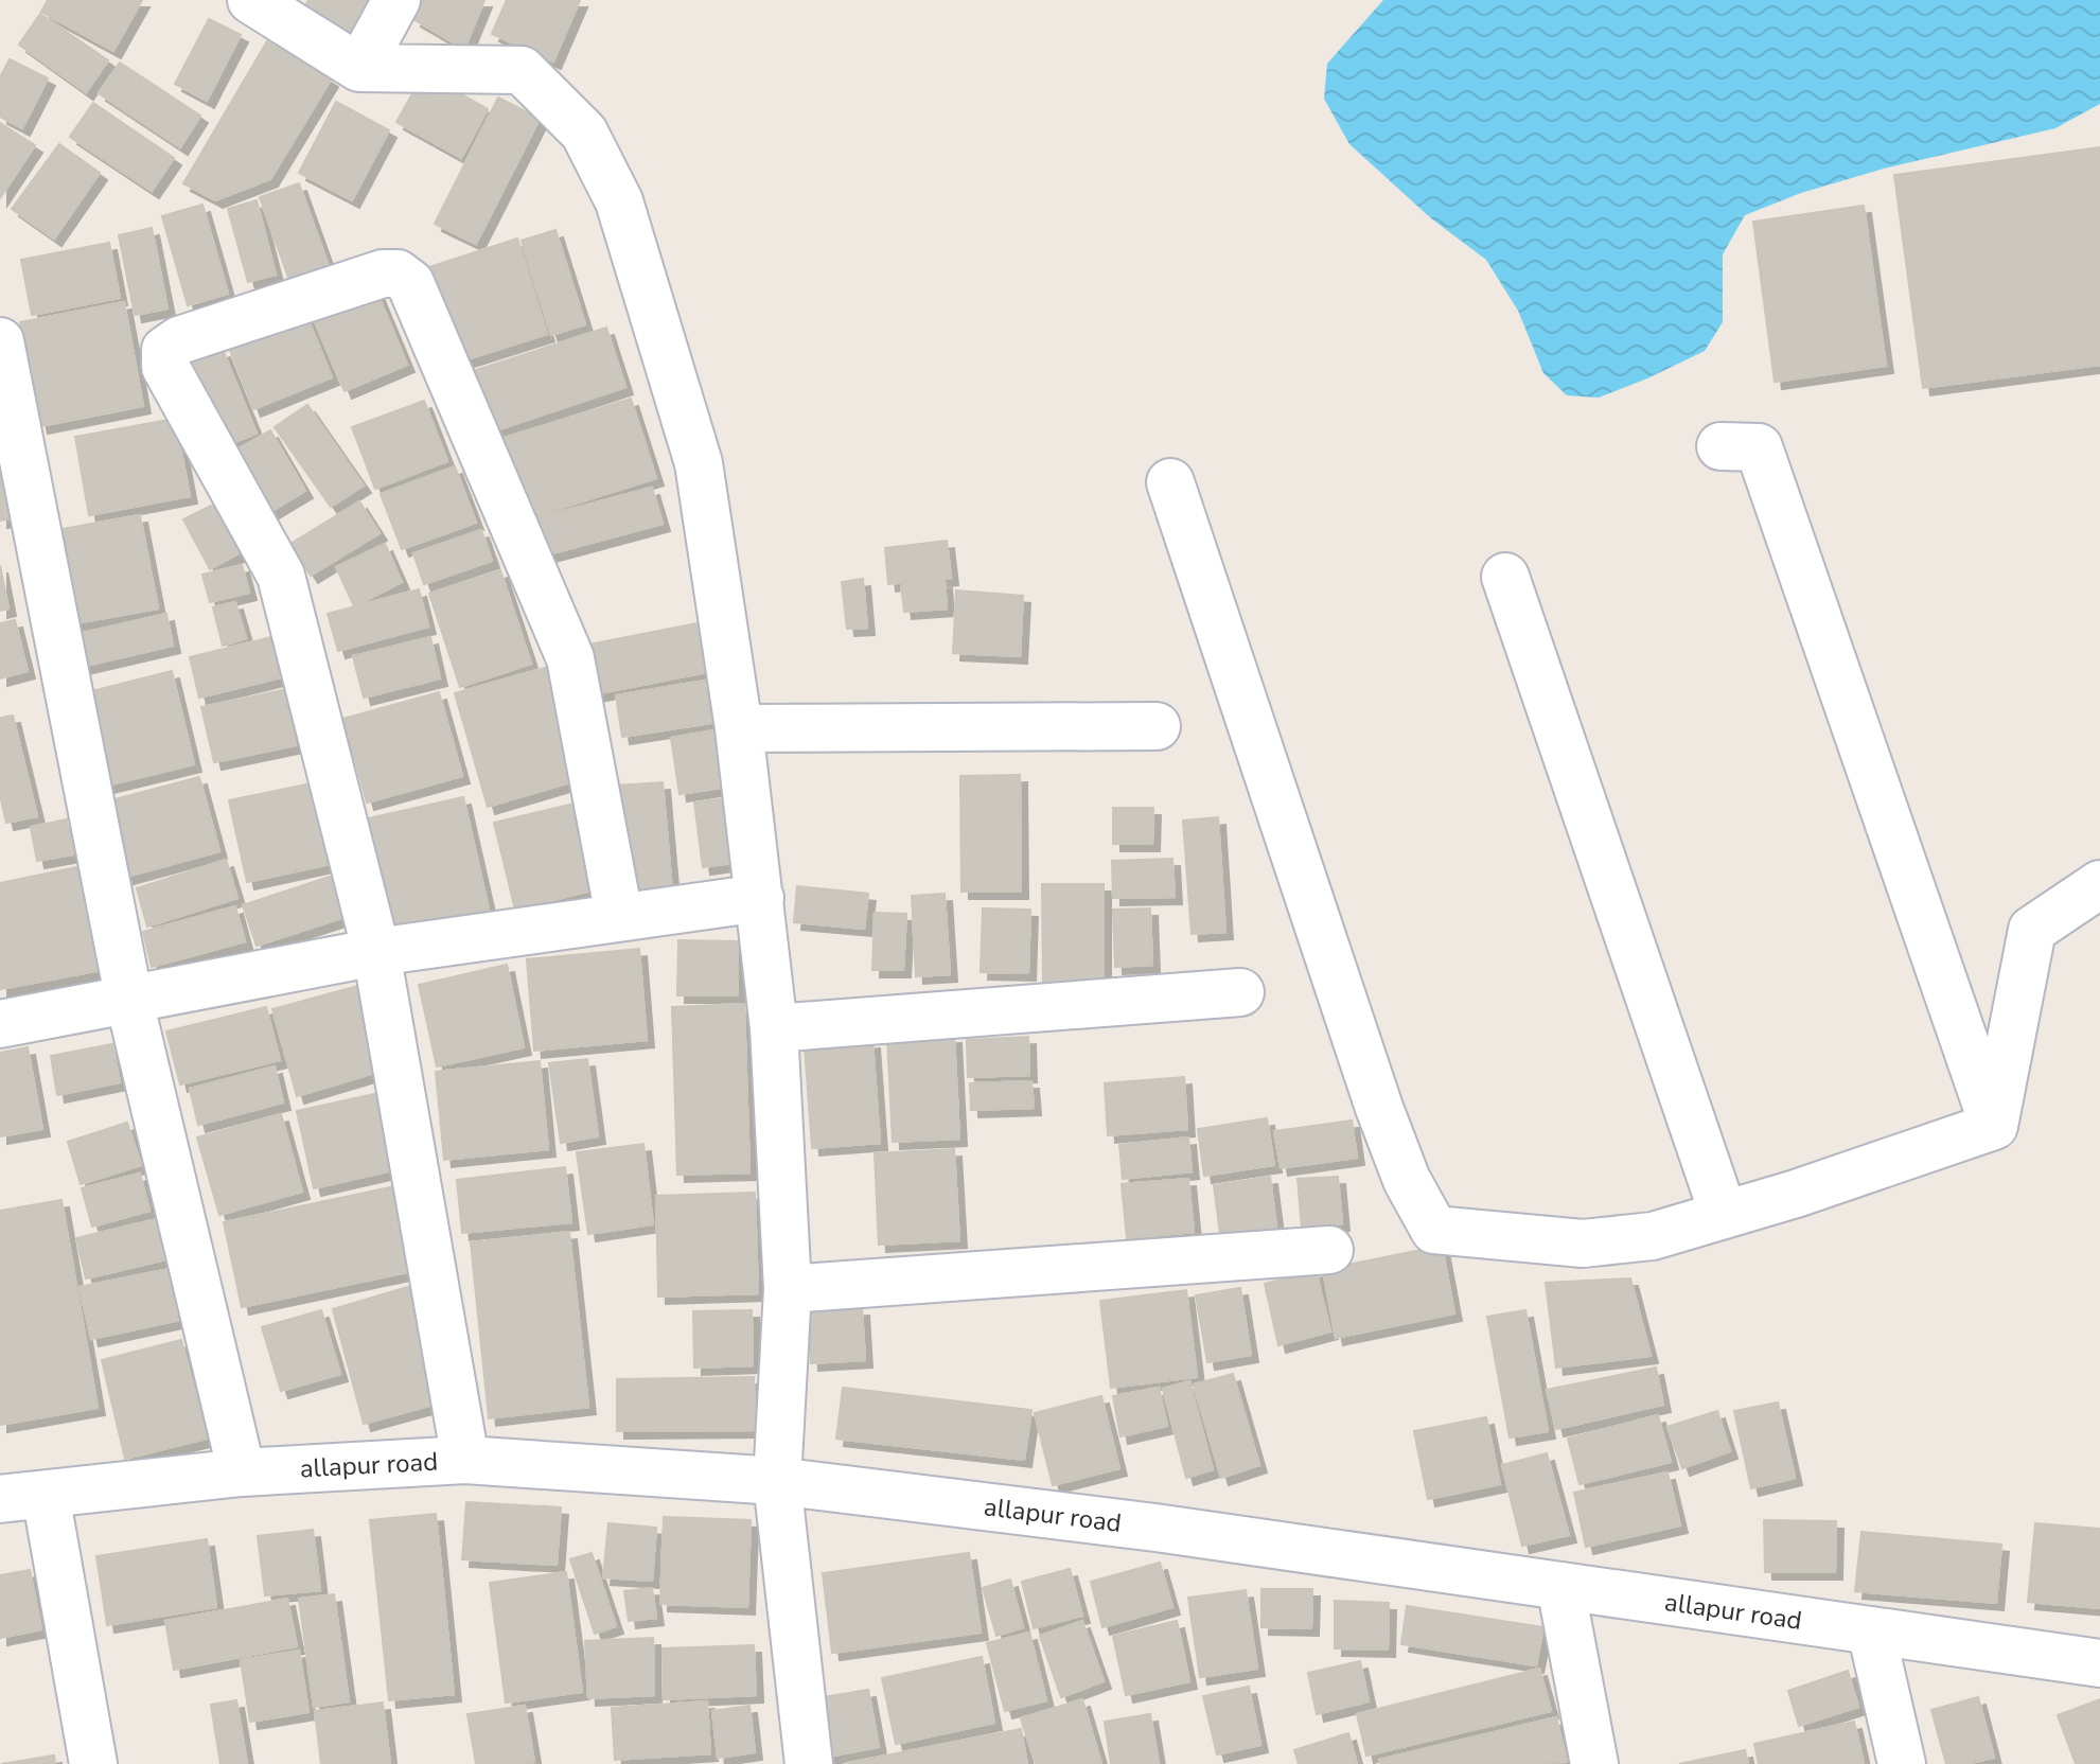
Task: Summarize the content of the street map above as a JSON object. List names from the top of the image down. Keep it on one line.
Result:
{"streets":{"street":["allapur road"]}}
